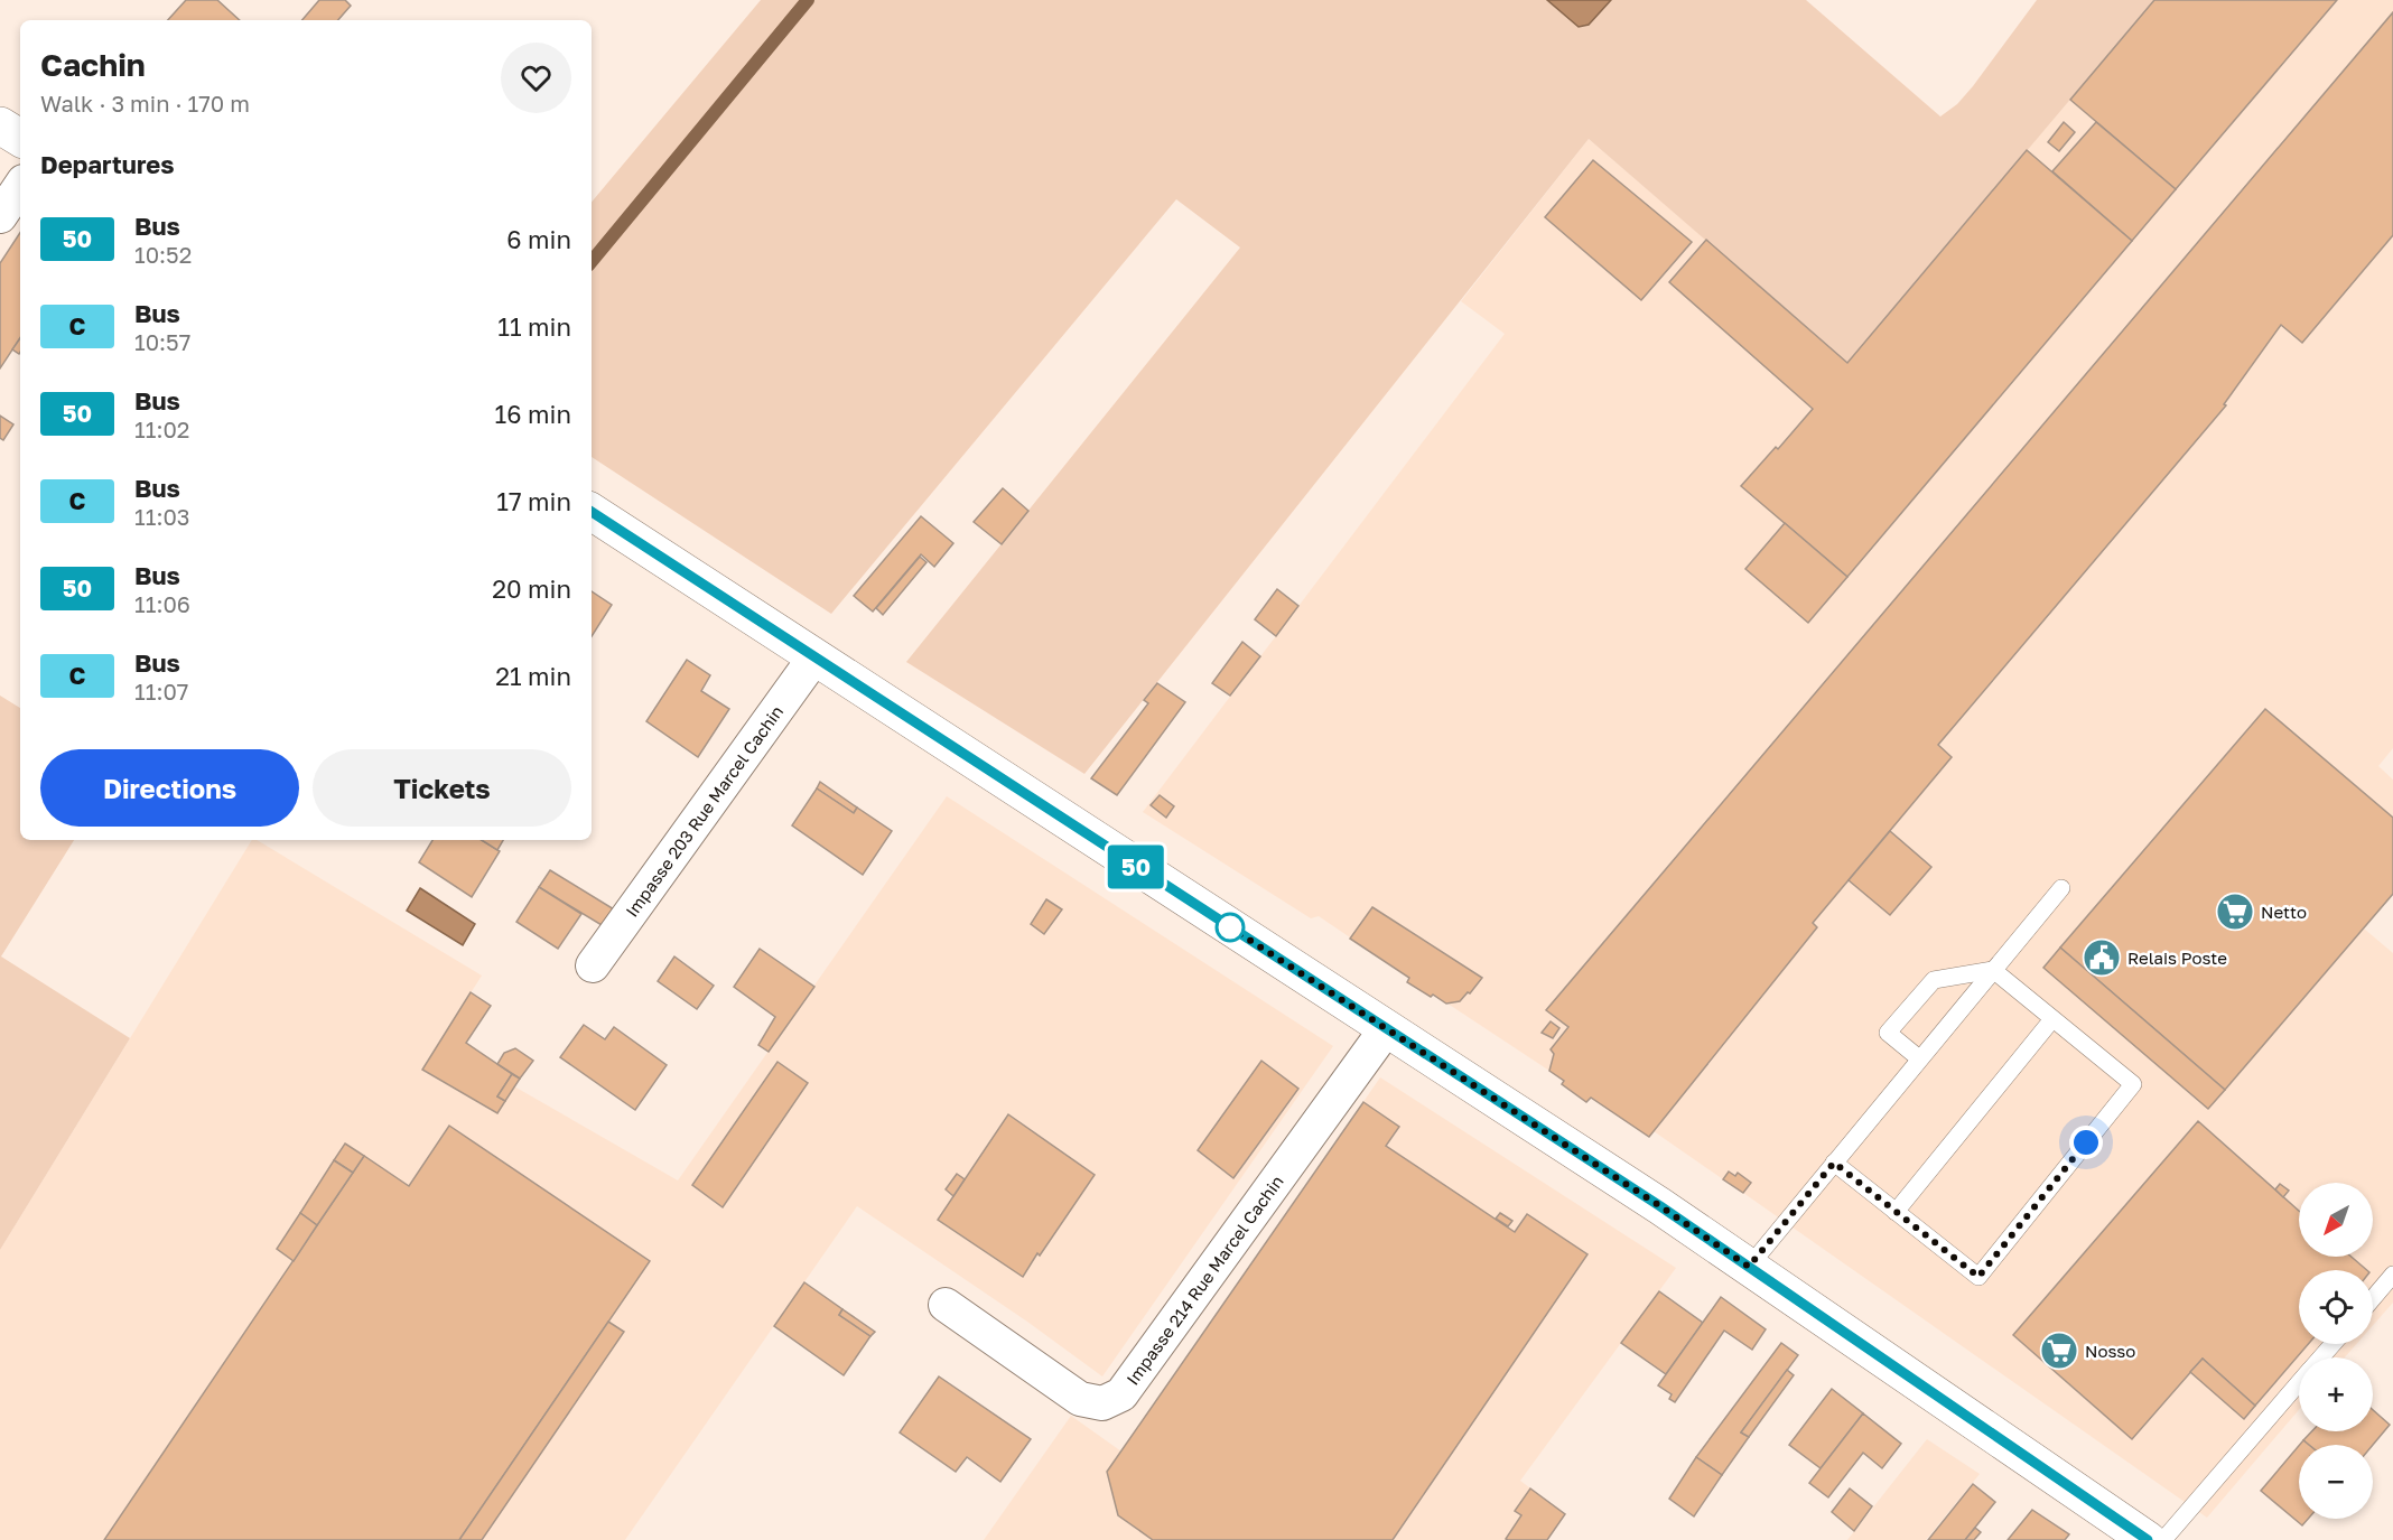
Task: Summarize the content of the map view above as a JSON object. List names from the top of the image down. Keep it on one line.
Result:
{"streets":{"street":["Impasse 203 Rue Marcel Cachin","Impasse 214 Rue Marcel Cachin"]},"places":{"supermarket":["Netto","Nosso"],"public building":["Relais Poste"]},"lines":["bus line 50"],"north":"bottom left","page":{"on_map":"50","heading":[["Cachin","Walk · 3 min · 170 m"],"Departures"],"list":[{"mark":"50","name":"Bus","note":"10:52","value":"6 min"},{"mark":"C","name":"Bus","note":"10:57","value":"11 min"},{"mark":"50","name":"Bus","note":"11:02","value":"16 min"},{"mark":"C","name":"Bus","note":"11:03","value":"17 min"},{"mark":"50","name":"Bus","note":"11:06","value":"20 min"},{"mark":"C","name":"Bus","note":"11:07","value":"21 min"}],"buttons":["Directions","Tickets"],"map_buttons":["+","−"]}}
